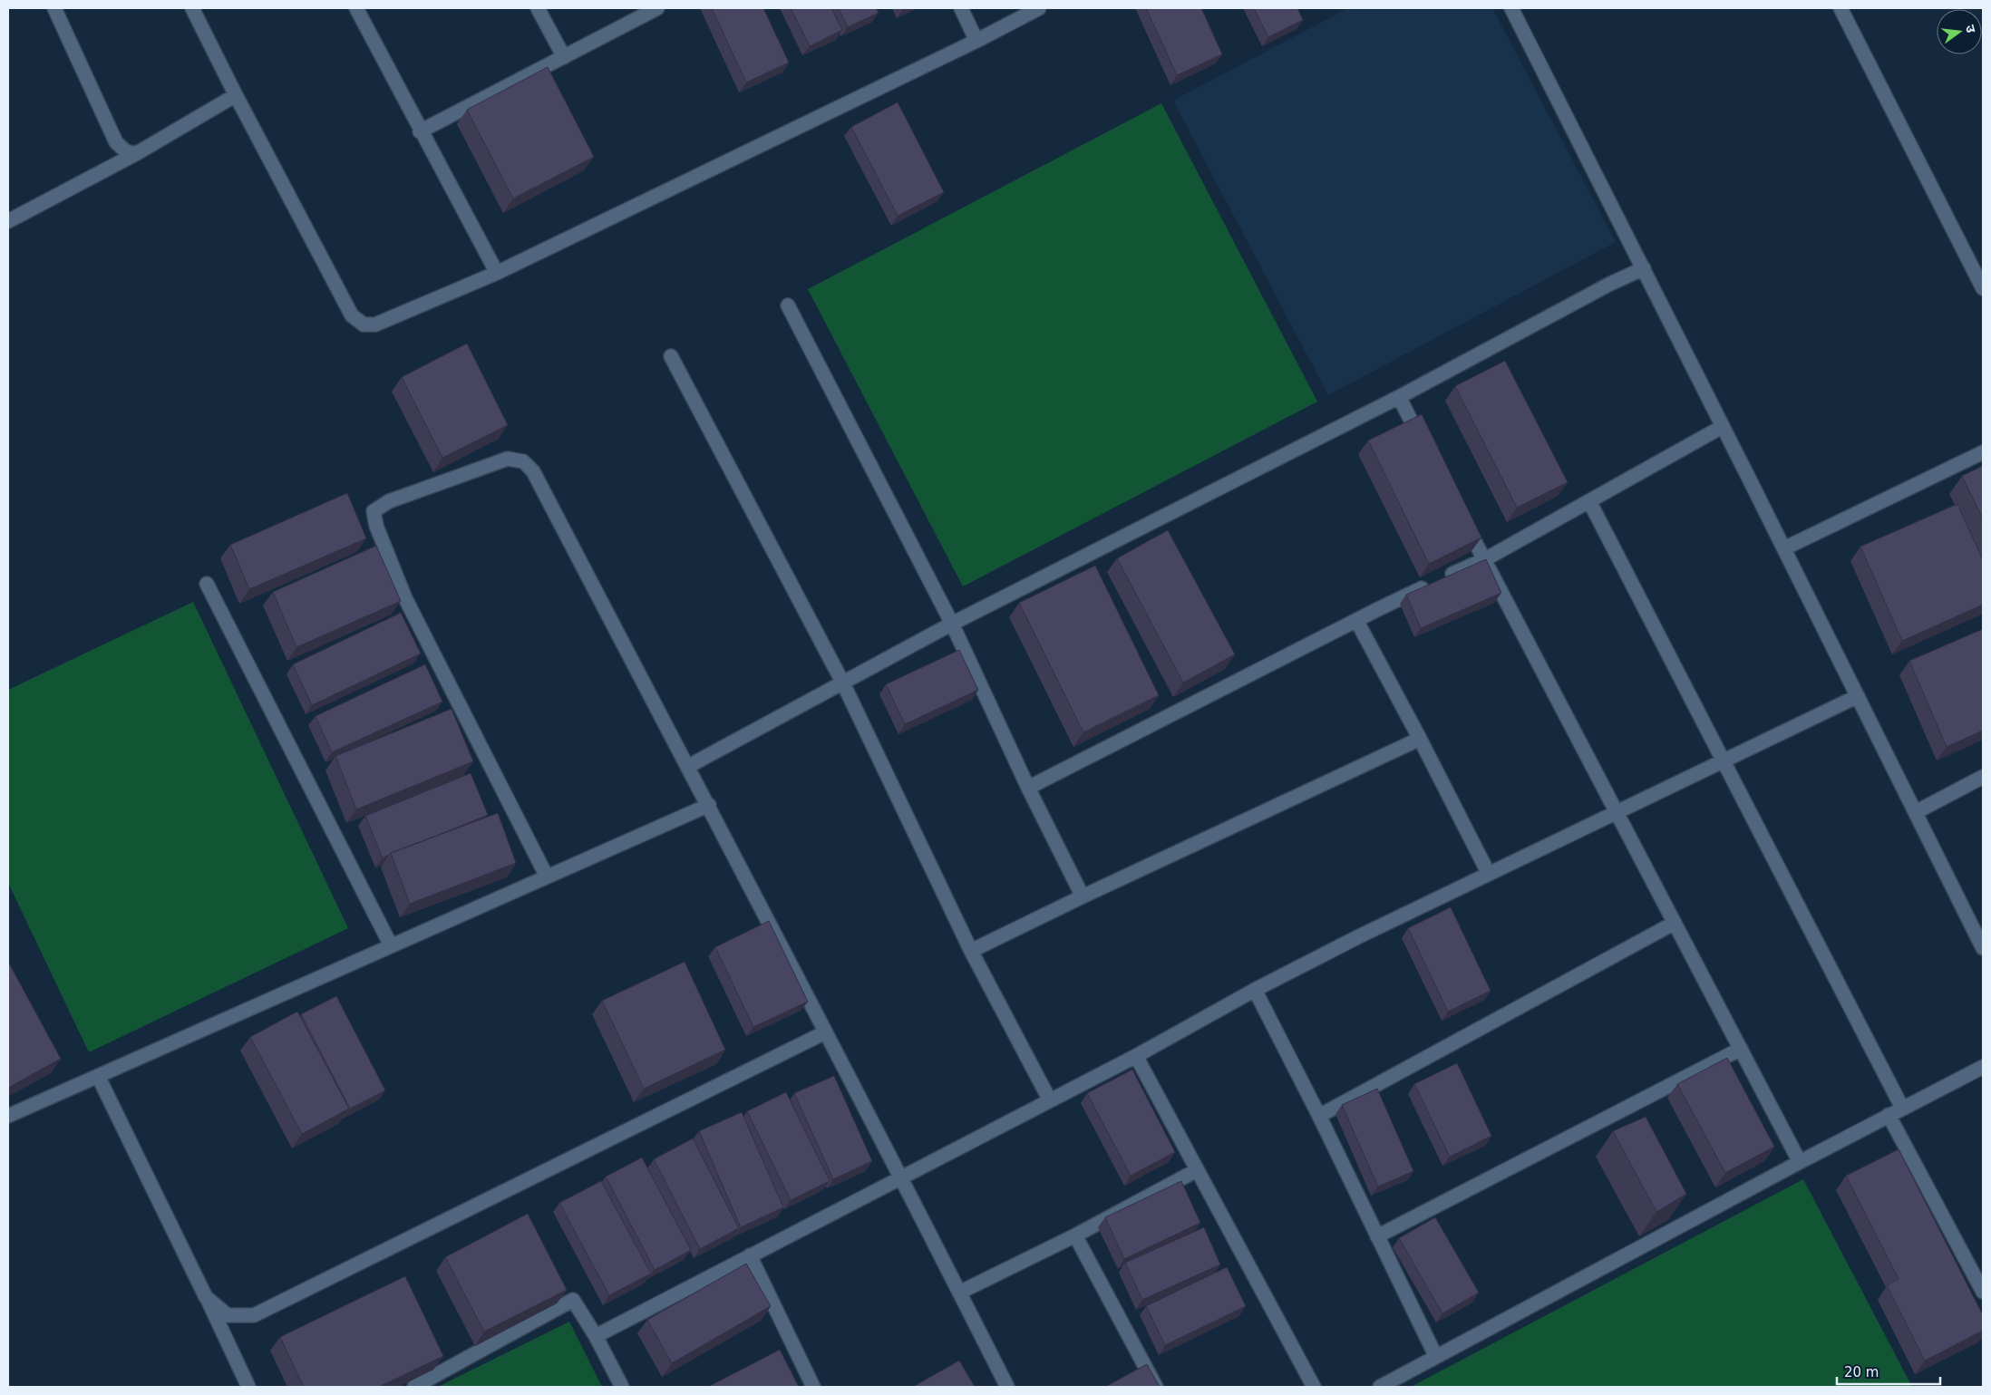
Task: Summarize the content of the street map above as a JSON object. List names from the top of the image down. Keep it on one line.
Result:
{"scale_bar":"20 m","north":"right"}
